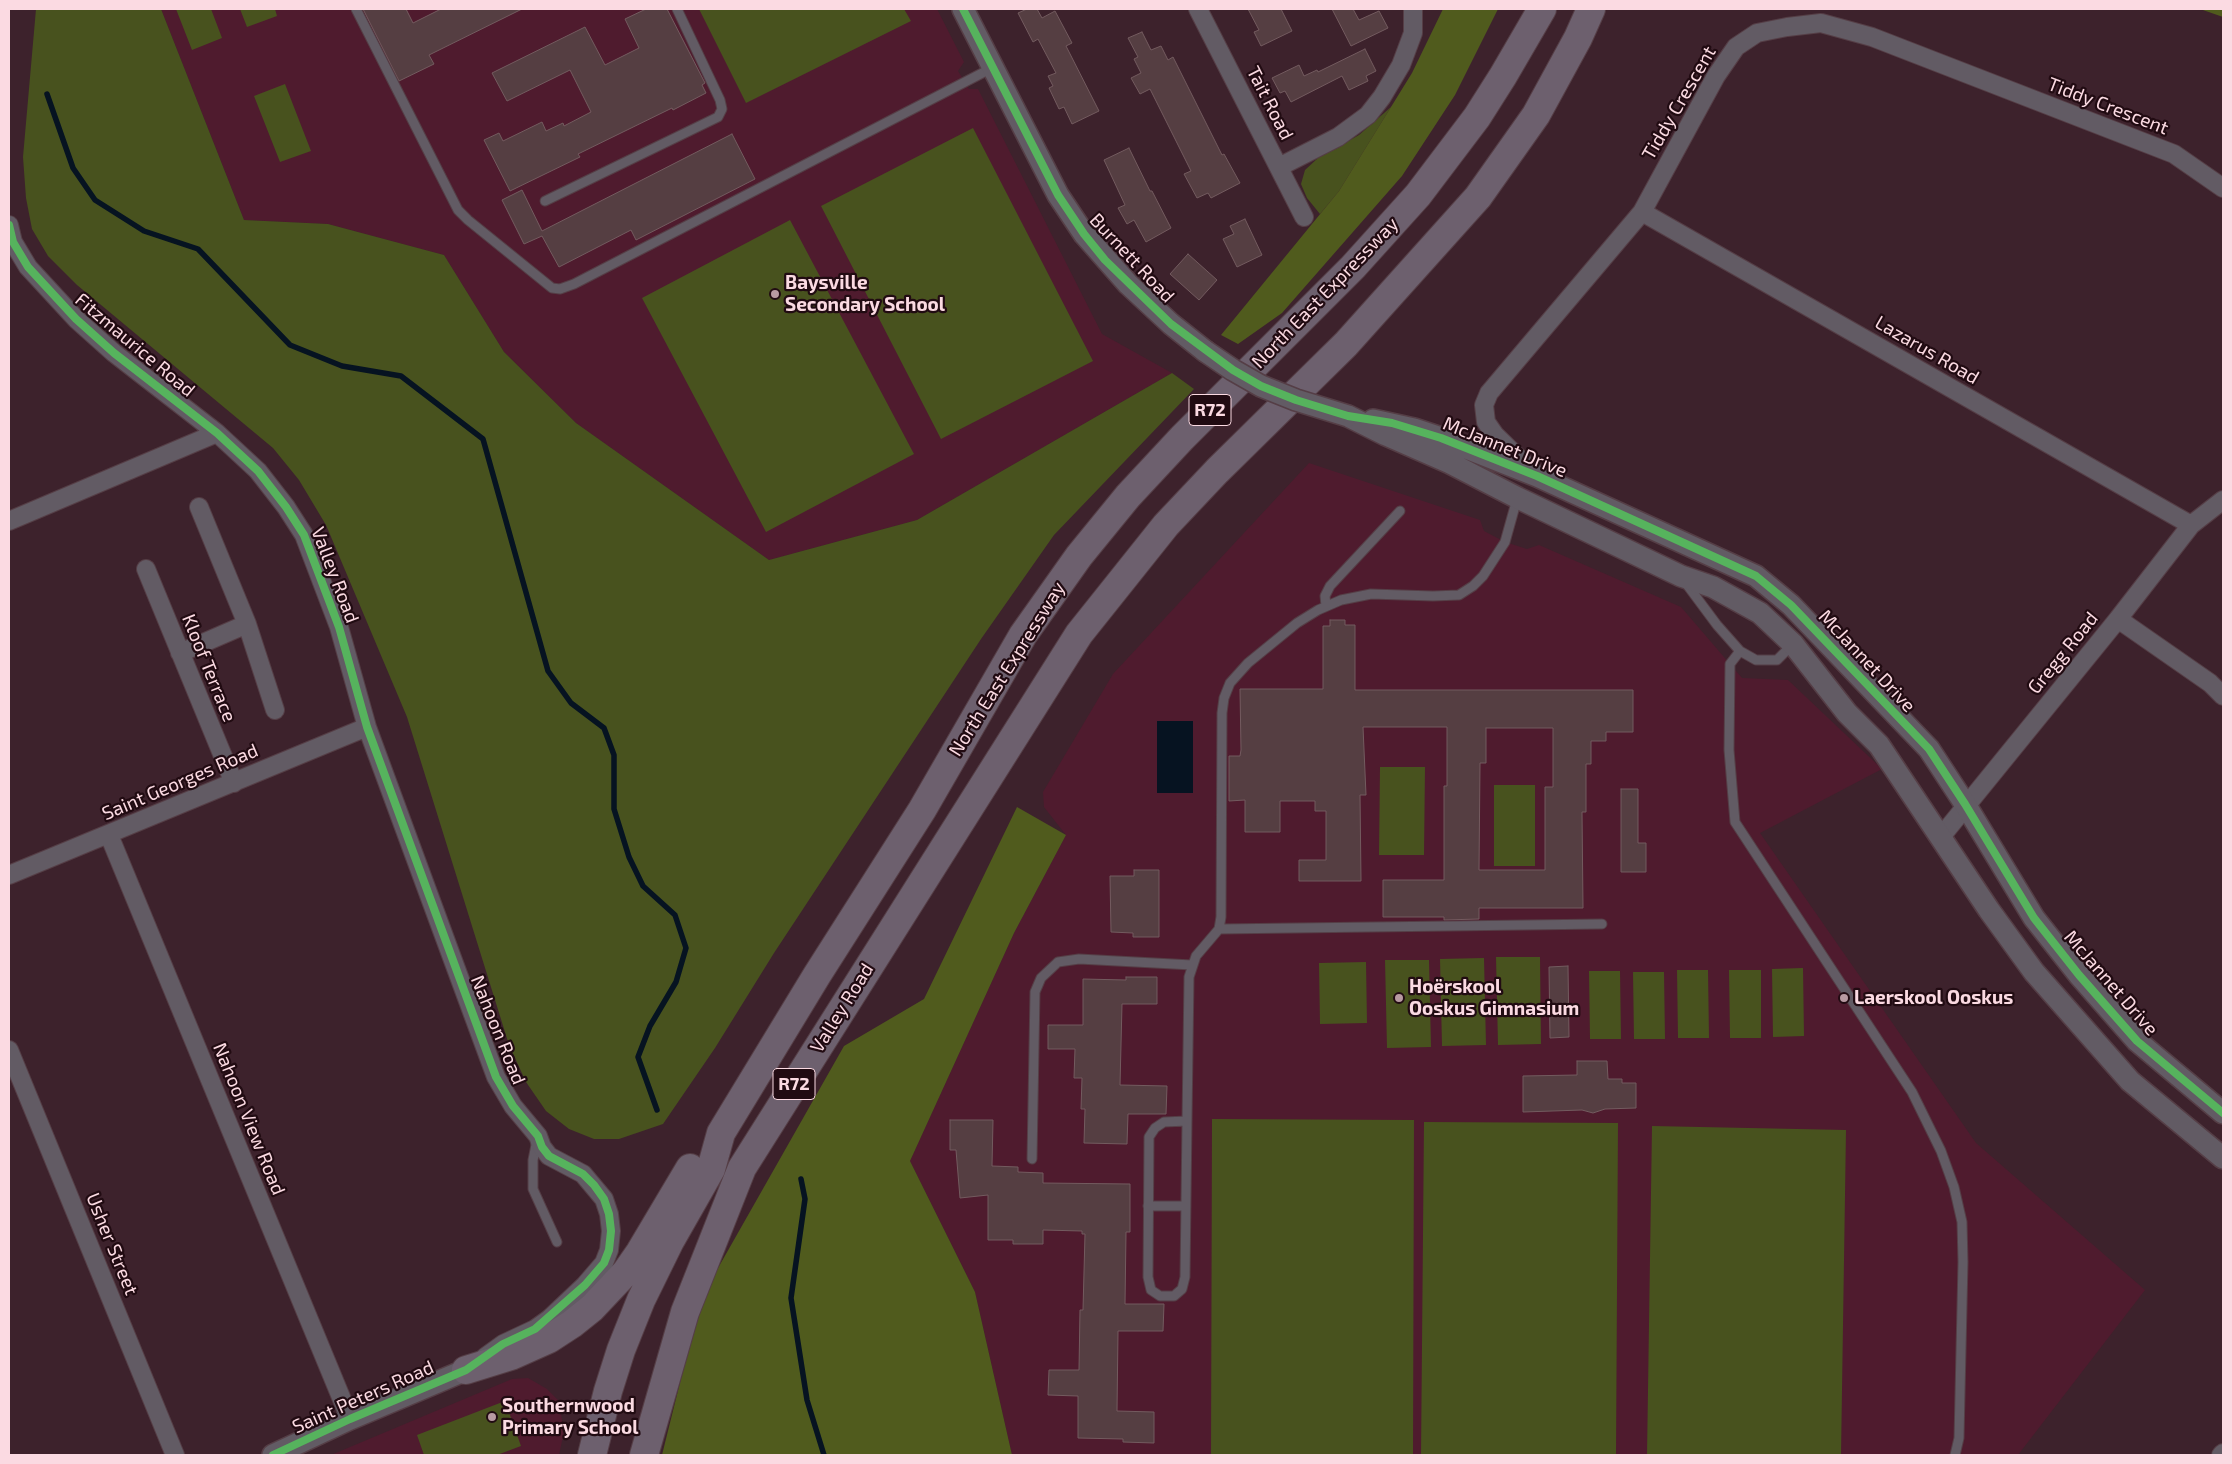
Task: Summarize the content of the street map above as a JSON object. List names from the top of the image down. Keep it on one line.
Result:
{"streets":{"highway":["North East Expressway","R72","Valley Road"],"street":["Tait Road","Tiddy Crescent","Burnett Road","Fitzmaurice Road","Lazarus Road","McJannet Drive","Gregg Road","Kloof Terrace","Saint Georges Road","Nahoon Road","Nahoon View Road","Usher Street","Saint Peters Road"]},"crossings":[["Tiddy Crescent","Lazarus Road"],["Tiddy Crescent","McJannet Drive"],["Burnett Road","McJannet Drive"],["North East Expressway","Valley Road"],["Fitzmaurice Road","Valley Road"],["Lazarus Road","Gregg Road"],["McJannet Drive","Gregg Road"],["Valley Road","Saint Georges Road"],["Valley Road","Nahoon Road"],["Kloof Terrace","Saint Georges Road"],["Saint Georges Road","Nahoon Road"],["Saint Georges Road","Nahoon View Road"],["Nahoon Road","Saint Peters Road"],["Nahoon View Road","Saint Peters Road"]],"places":["Baysville Secondary School","Hoërskool Ooskus Gimnasium","Laerskool Ooskus","Southernwood Primary School"]}
